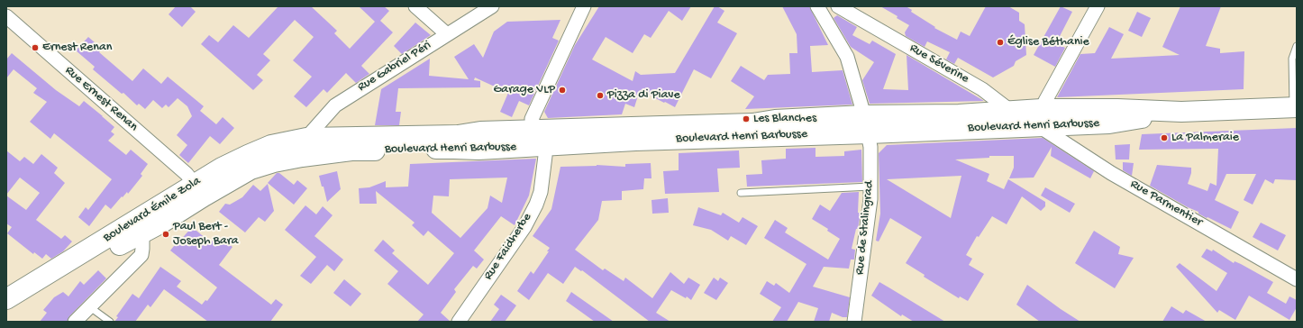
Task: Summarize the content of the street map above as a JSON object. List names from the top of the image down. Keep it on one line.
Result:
{"streets":{"main road":["Boulevard Henri Barbusse","Boulevard Émile Zola"],"street":["Rue Séverine","Rue Gabriel Péri","Rue Ernest Renan","Rue Parmentier","Rue de Stalingrad","Rue Faidherbe"]},"crossings":[["Rue Séverine","Boulevard Henri Barbusse"],["Rue Gabriel Péri","Boulevard Henri Barbusse"],["Rue Gabriel Péri","Boulevard Émile Zola"],["Rue Ernest Renan","Boulevard Émile Zola"],["Boulevard Henri Barbusse","Rue Parmentier"],["Boulevard Henri Barbusse","Boulevard Émile Zola"],["Boulevard Henri Barbusse","Rue de Stalingrad"],["Boulevard Henri Barbusse","Rue Faidherbe"]],"places":["Église Béthanie","Ernest Renan","Garage VLP","Pizza di Piave","Les Blanches","La Palmeraie","Paul Bert - Joseph Bara"]}
